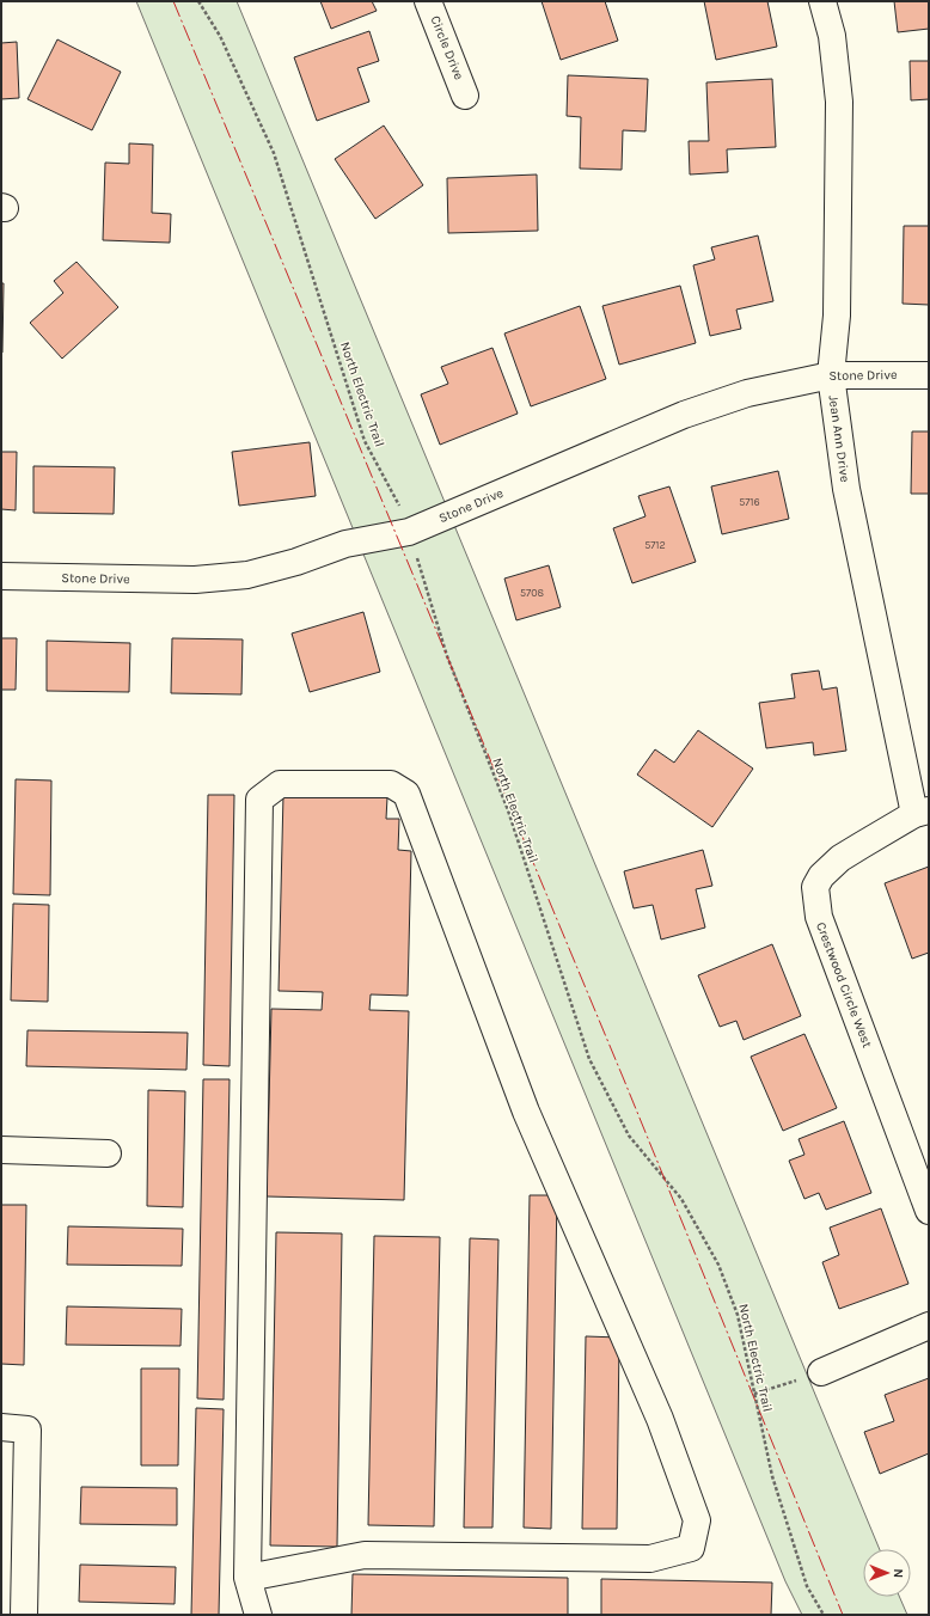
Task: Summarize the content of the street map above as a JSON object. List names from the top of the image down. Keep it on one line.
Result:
{"streets":{"street":["Circle Drive","Stone Drive","Jean Ann Drive","Crestwood Circle West"],"path":["North Electric Trail"]},"crossings":[["Stone Drive","North Electric Trail"],["Stone Drive","Jean Ann Drive"],["Jean Ann Drive","Crestwood Circle West"]],"house_numbers":["5716","5712","5708"],"north":"right"}
